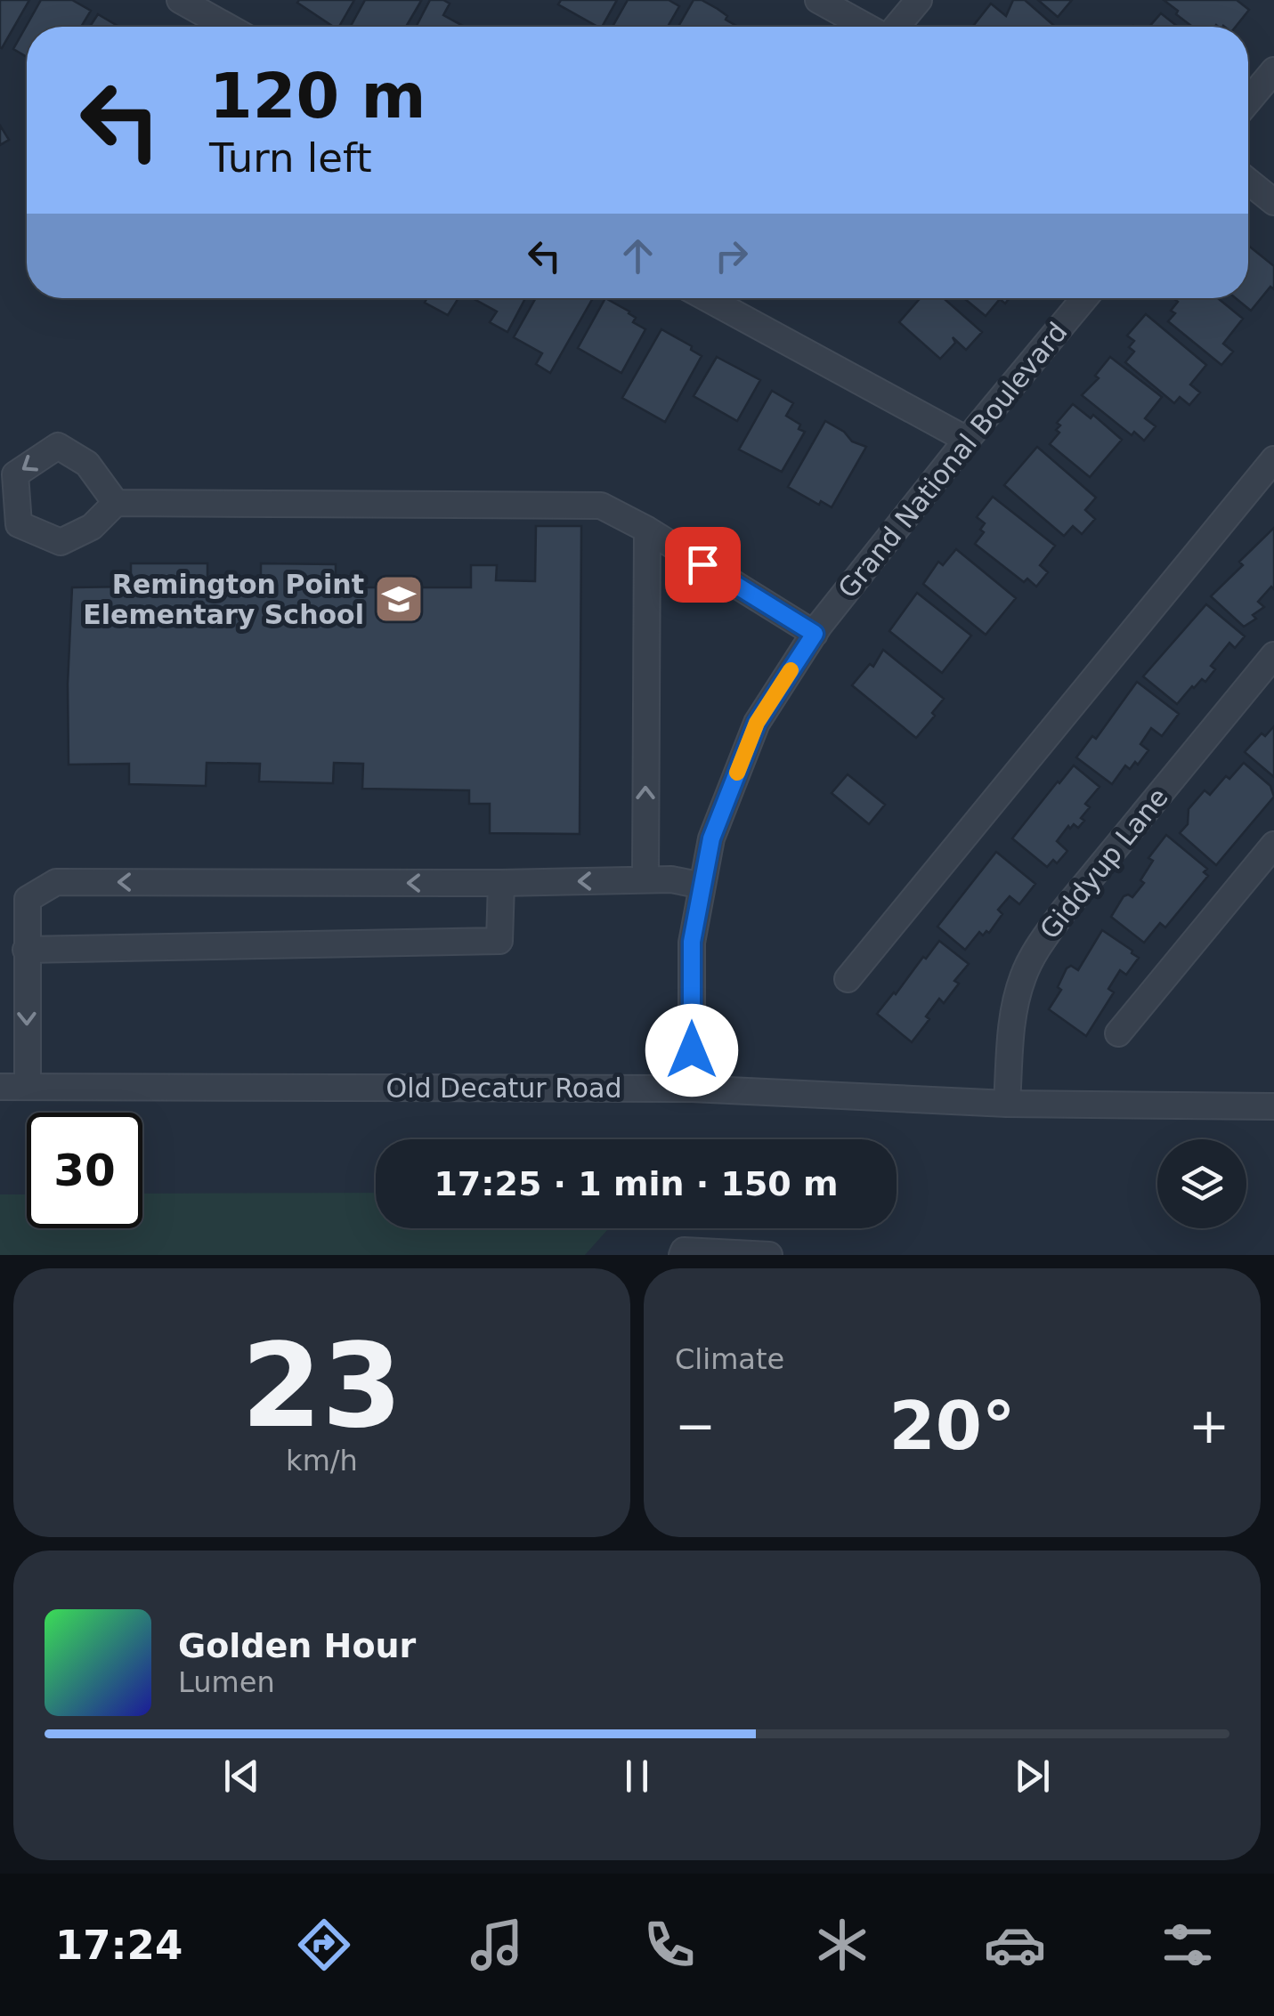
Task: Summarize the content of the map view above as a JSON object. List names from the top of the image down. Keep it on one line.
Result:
{"streets":{"street":["Grand National Boulevard","Giddyup Lane","Old Decatur Road"]},"crossings":[["Grand National Boulevard","Old Decatur Road"],["Giddyup Lane","Old Decatur Road"]],"places":{"school or university":["Remington Point Elementary School"]},"page":{"turn":["120 m","Turn left"],"limit":"30","trip":"17:25 · 1 min · 150 m","tile":[["23","km/h"],"Climate"],"heat":["−","20°","+"],"song":["Golden Hour","Lumen"],"tabs":"17:24"}}
